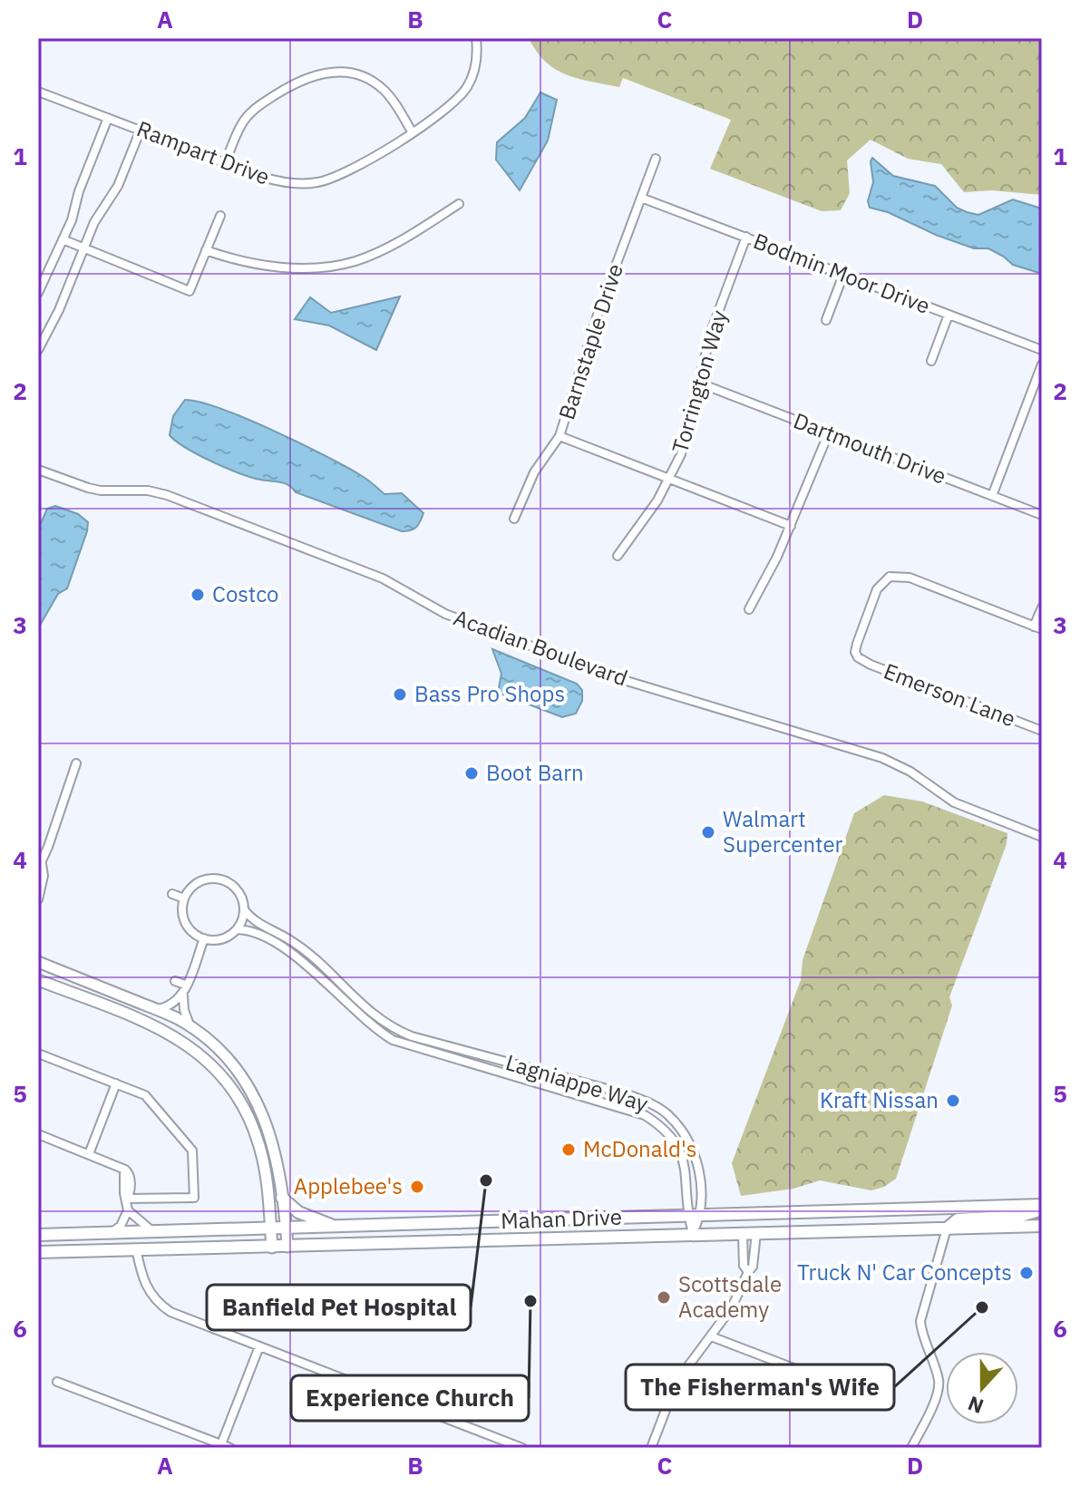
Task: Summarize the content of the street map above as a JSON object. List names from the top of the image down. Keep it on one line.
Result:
{"streets":{"main road":["Mahan Drive"],"street":["Rampart Drive","Bodmin Moor Drive","Barnstaple Drive","Torrington Way","Dartmouth Drive","Acadian Boulevard","Emerson Lane","Lagniappe Way"]},"crossings":[["Bodmin Moor Drive","Barnstaple Drive"],["Bodmin Moor Drive","Torrington Way"],["Torrington Way","Dartmouth Drive"],["Lagniappe Way","Mahan Drive"]],"places":["Costco","Bass Pro Shops","Boot Barn","Walmart Supercenter","Kraft Nissan","McDonald's","Banfield Pet Hospital","Applebee's","Truck N' Car Concepts","Scottsdale Academy","Experience Church","The Fisherman's Wife"],"north":"bottom","grid":{"columns":["A","B","C","D"],"rows":["1","2","3","4","5","6"]}}
